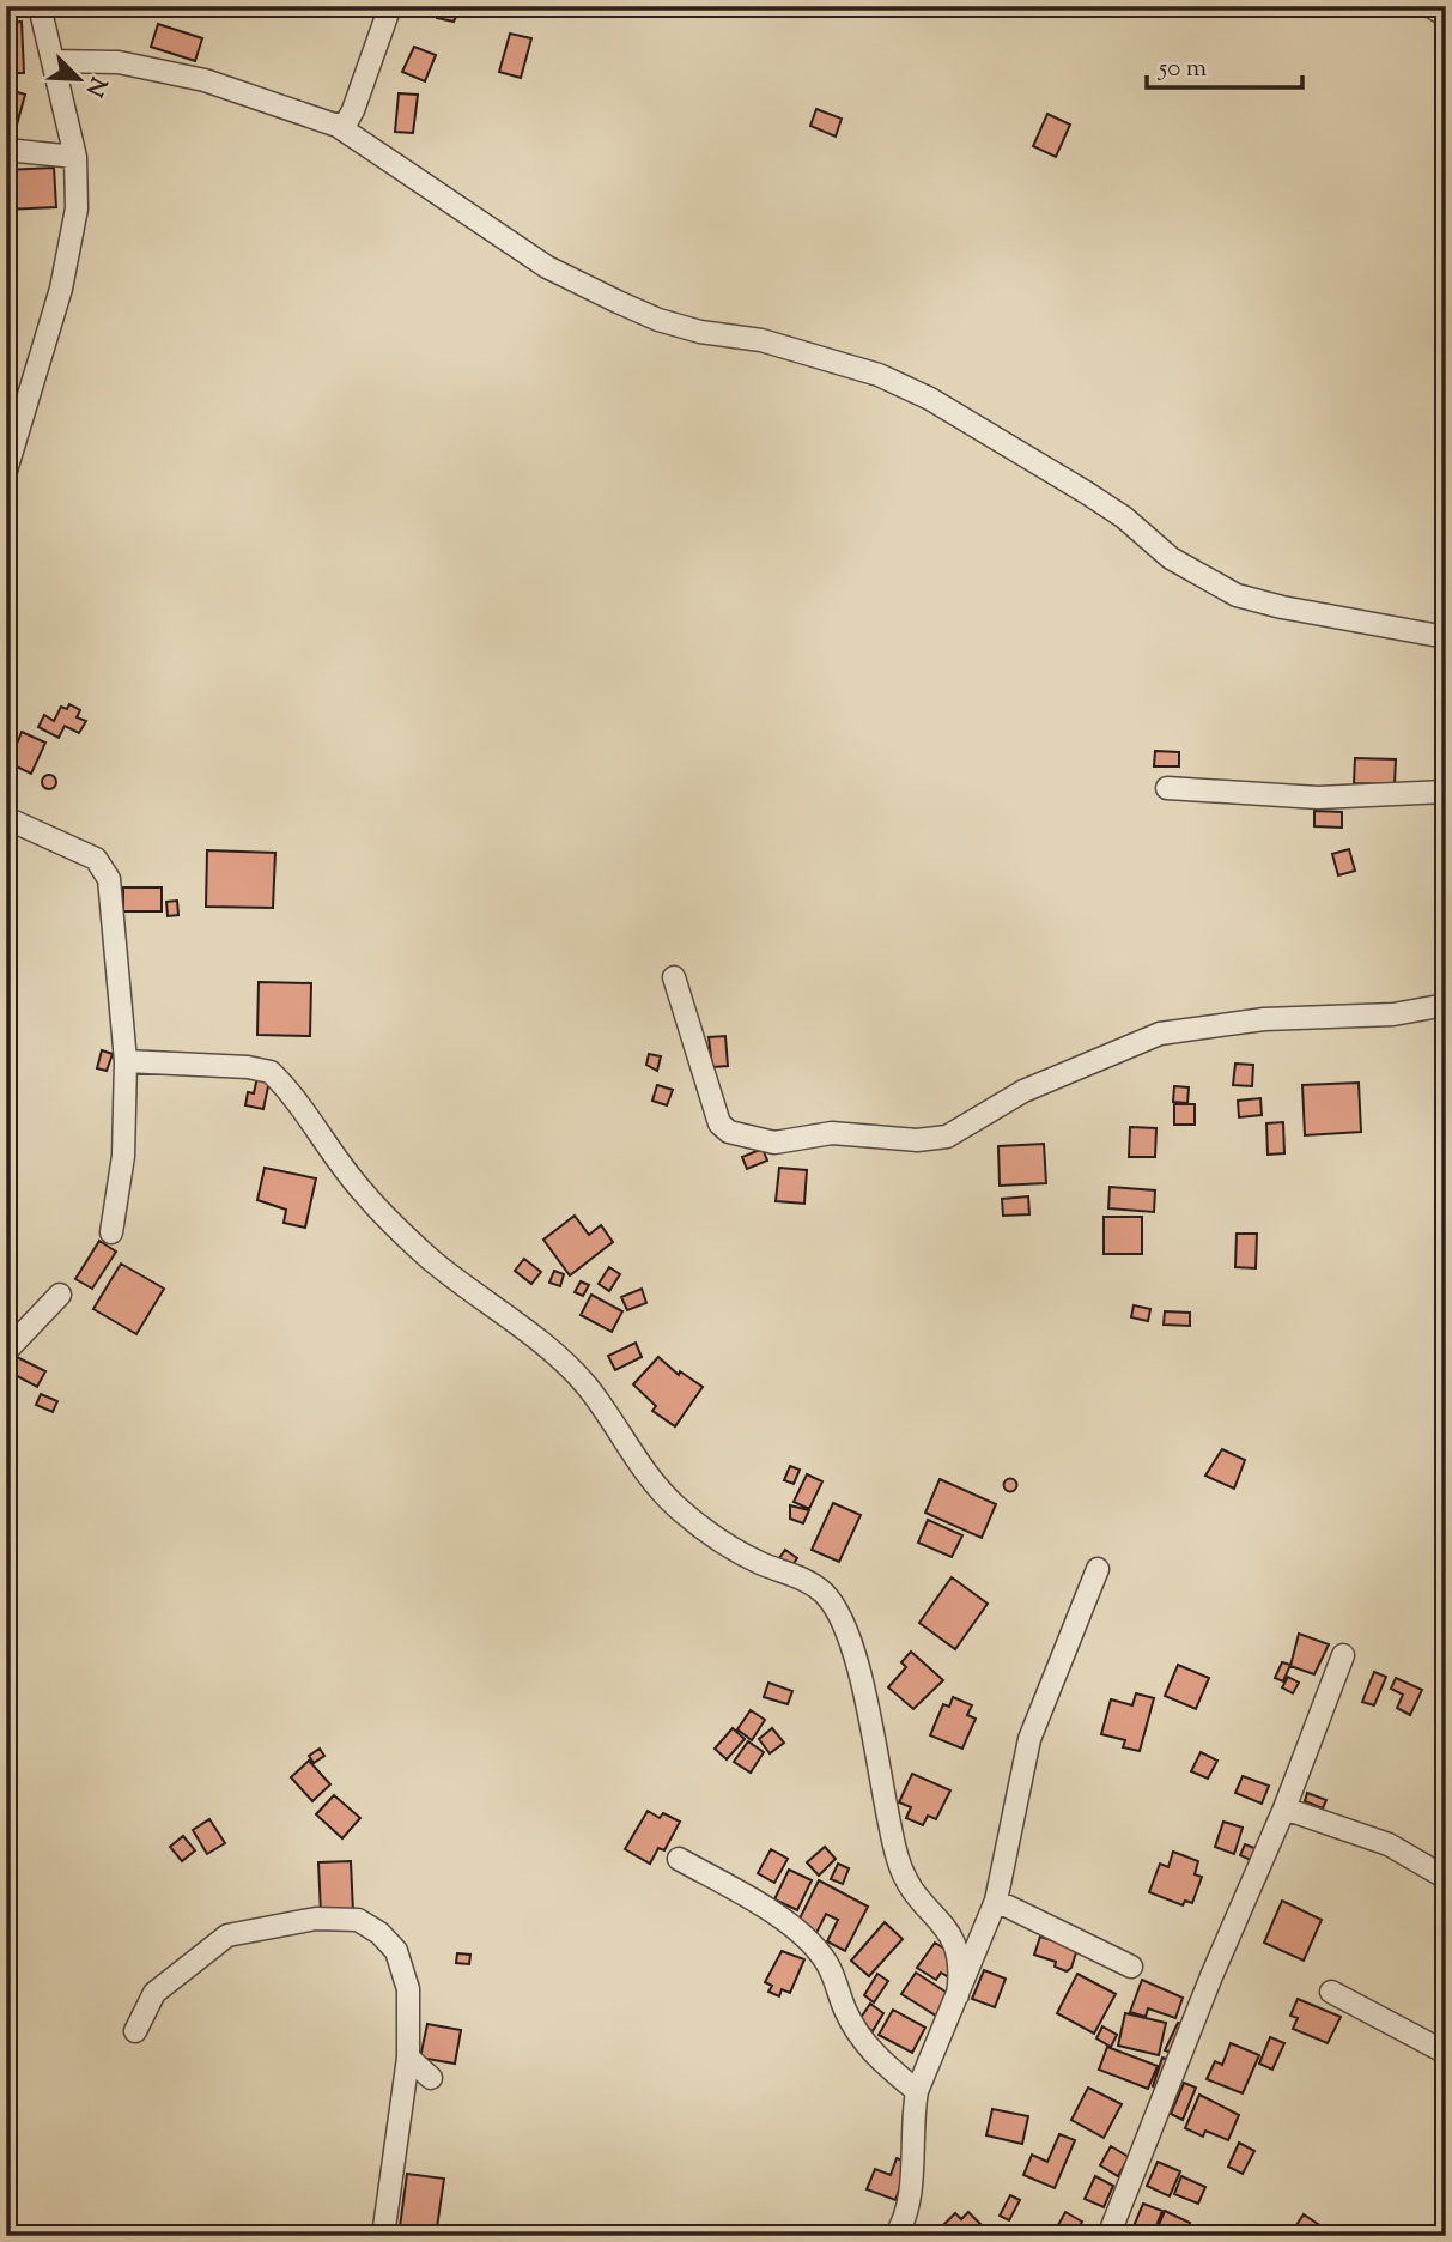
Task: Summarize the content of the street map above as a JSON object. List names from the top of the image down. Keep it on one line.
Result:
{"scale_bar":"50 m","north":"bottom right"}
